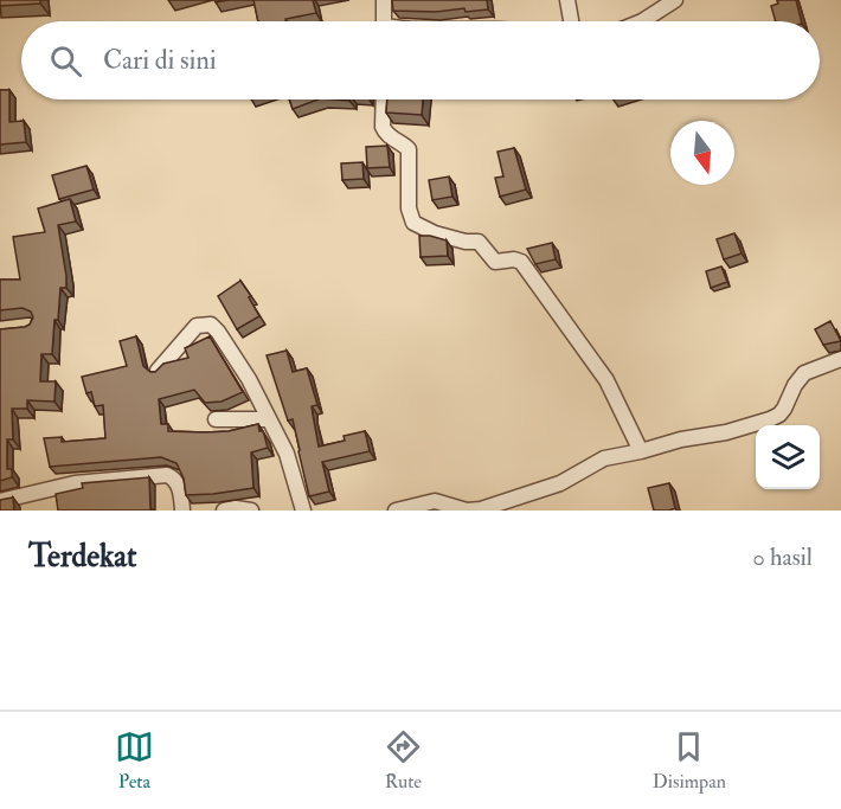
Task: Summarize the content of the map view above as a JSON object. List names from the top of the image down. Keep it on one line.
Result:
{"north":"bottom","page":{"search":"Cari di sini","heading":["Terdekat","0 hasil"],"nav":["Peta","Rute","Disimpan"]}}
